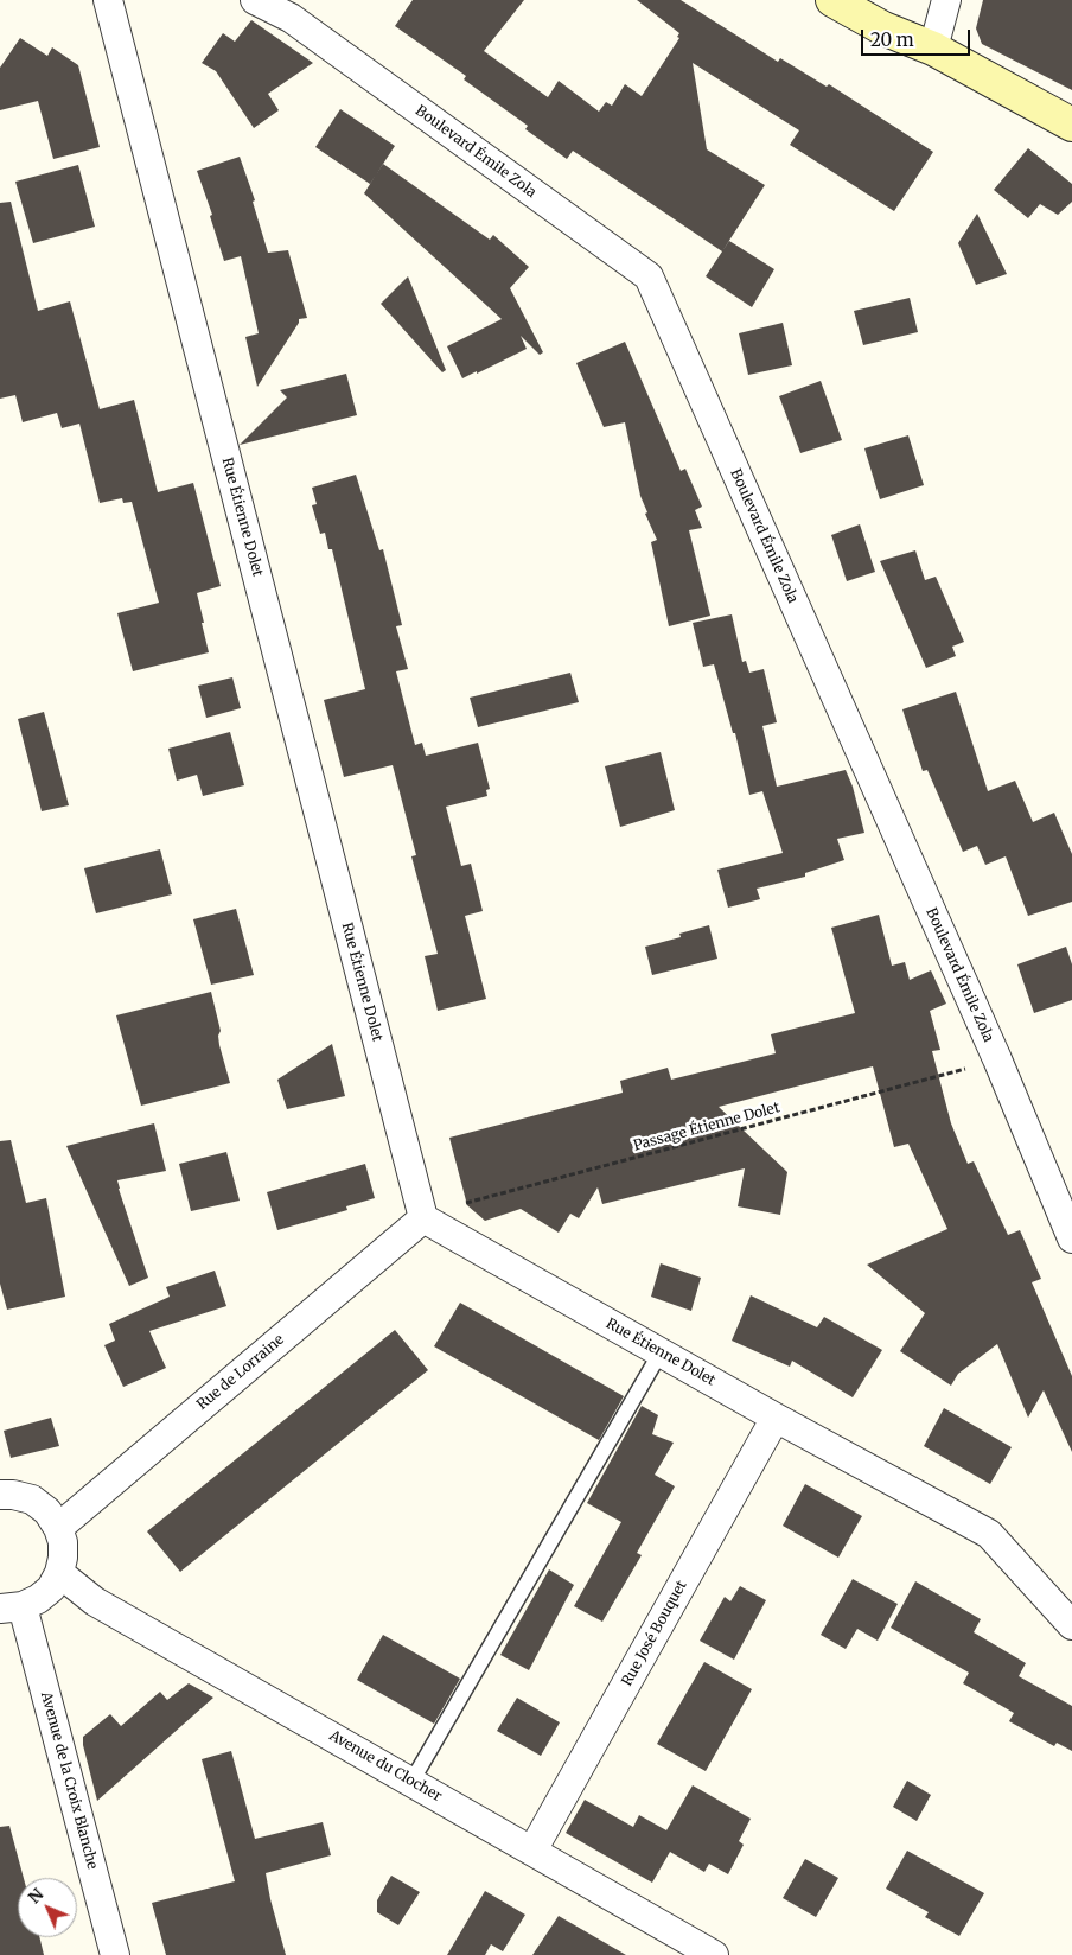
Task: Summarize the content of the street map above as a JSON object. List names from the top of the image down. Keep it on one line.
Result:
{"streets":{"street":["Boulevard Émile Zola","Rue Étienne Dolet","Rue de Lorraine","Rue José Bouquet","Avenue du Clocher","Avenue de la Croix Blanche"],"path":["Passage Étienne Dolet"]},"crossings":[["Boulevard Émile Zola","Passage Étienne Dolet"],["Rue Étienne Dolet","Passage Étienne Dolet"],["Rue Étienne Dolet","Rue de Lorraine"],["Rue Étienne Dolet","Rue José Bouquet"],["Passage Étienne Dolet","Rue de Lorraine"],["Rue José Bouquet","Avenue du Clocher"]],"scale_bar":"20 m","north":"top left"}
